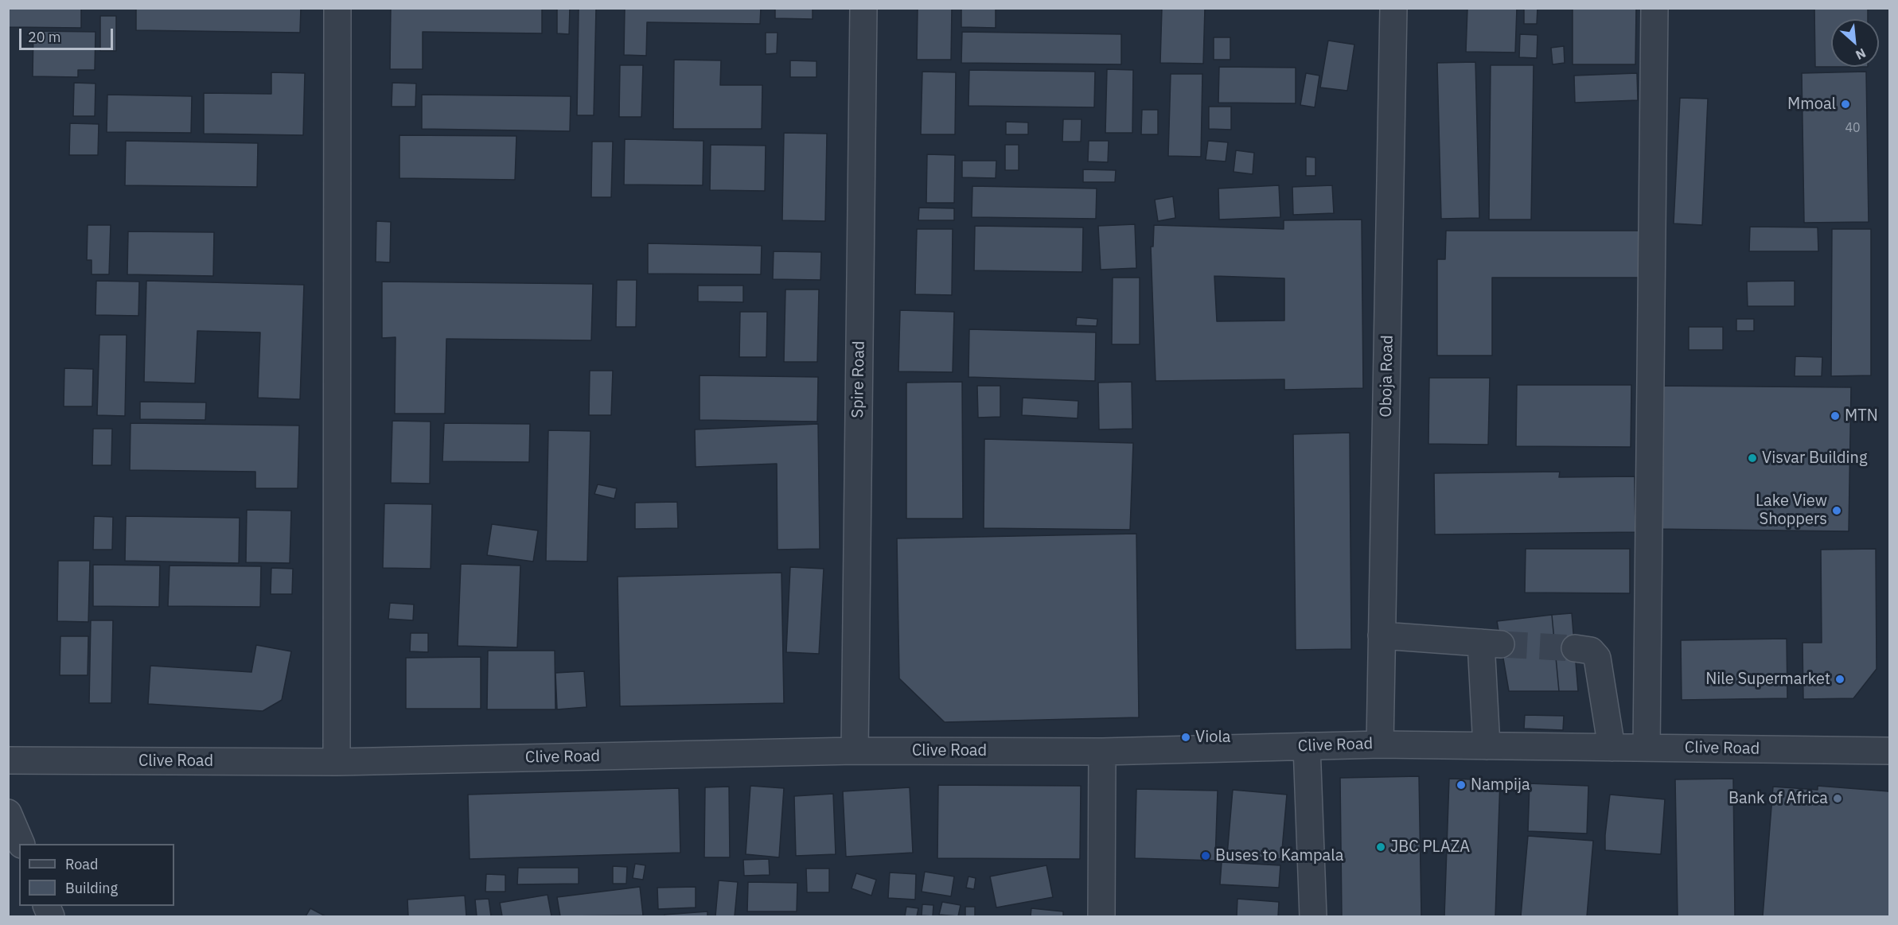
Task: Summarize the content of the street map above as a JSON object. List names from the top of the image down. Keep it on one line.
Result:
{"streets":{"street":["Oboja Road","Spire Road","Clive Road"]},"crossings":[["Oboja Road","Clive Road"],["Spire Road","Clive Road"]],"places":["Mmoal","MTN","Visvar Building","Lake View Shoppers","Nile Supermarket","Viola","Nampija","Bank of Africa","JBC PLAZA","Buses to Kampala"],"house_numbers":["40"],"legend":["Road","Building"],"scale_bar":"20 m","north":"bottom right"}
